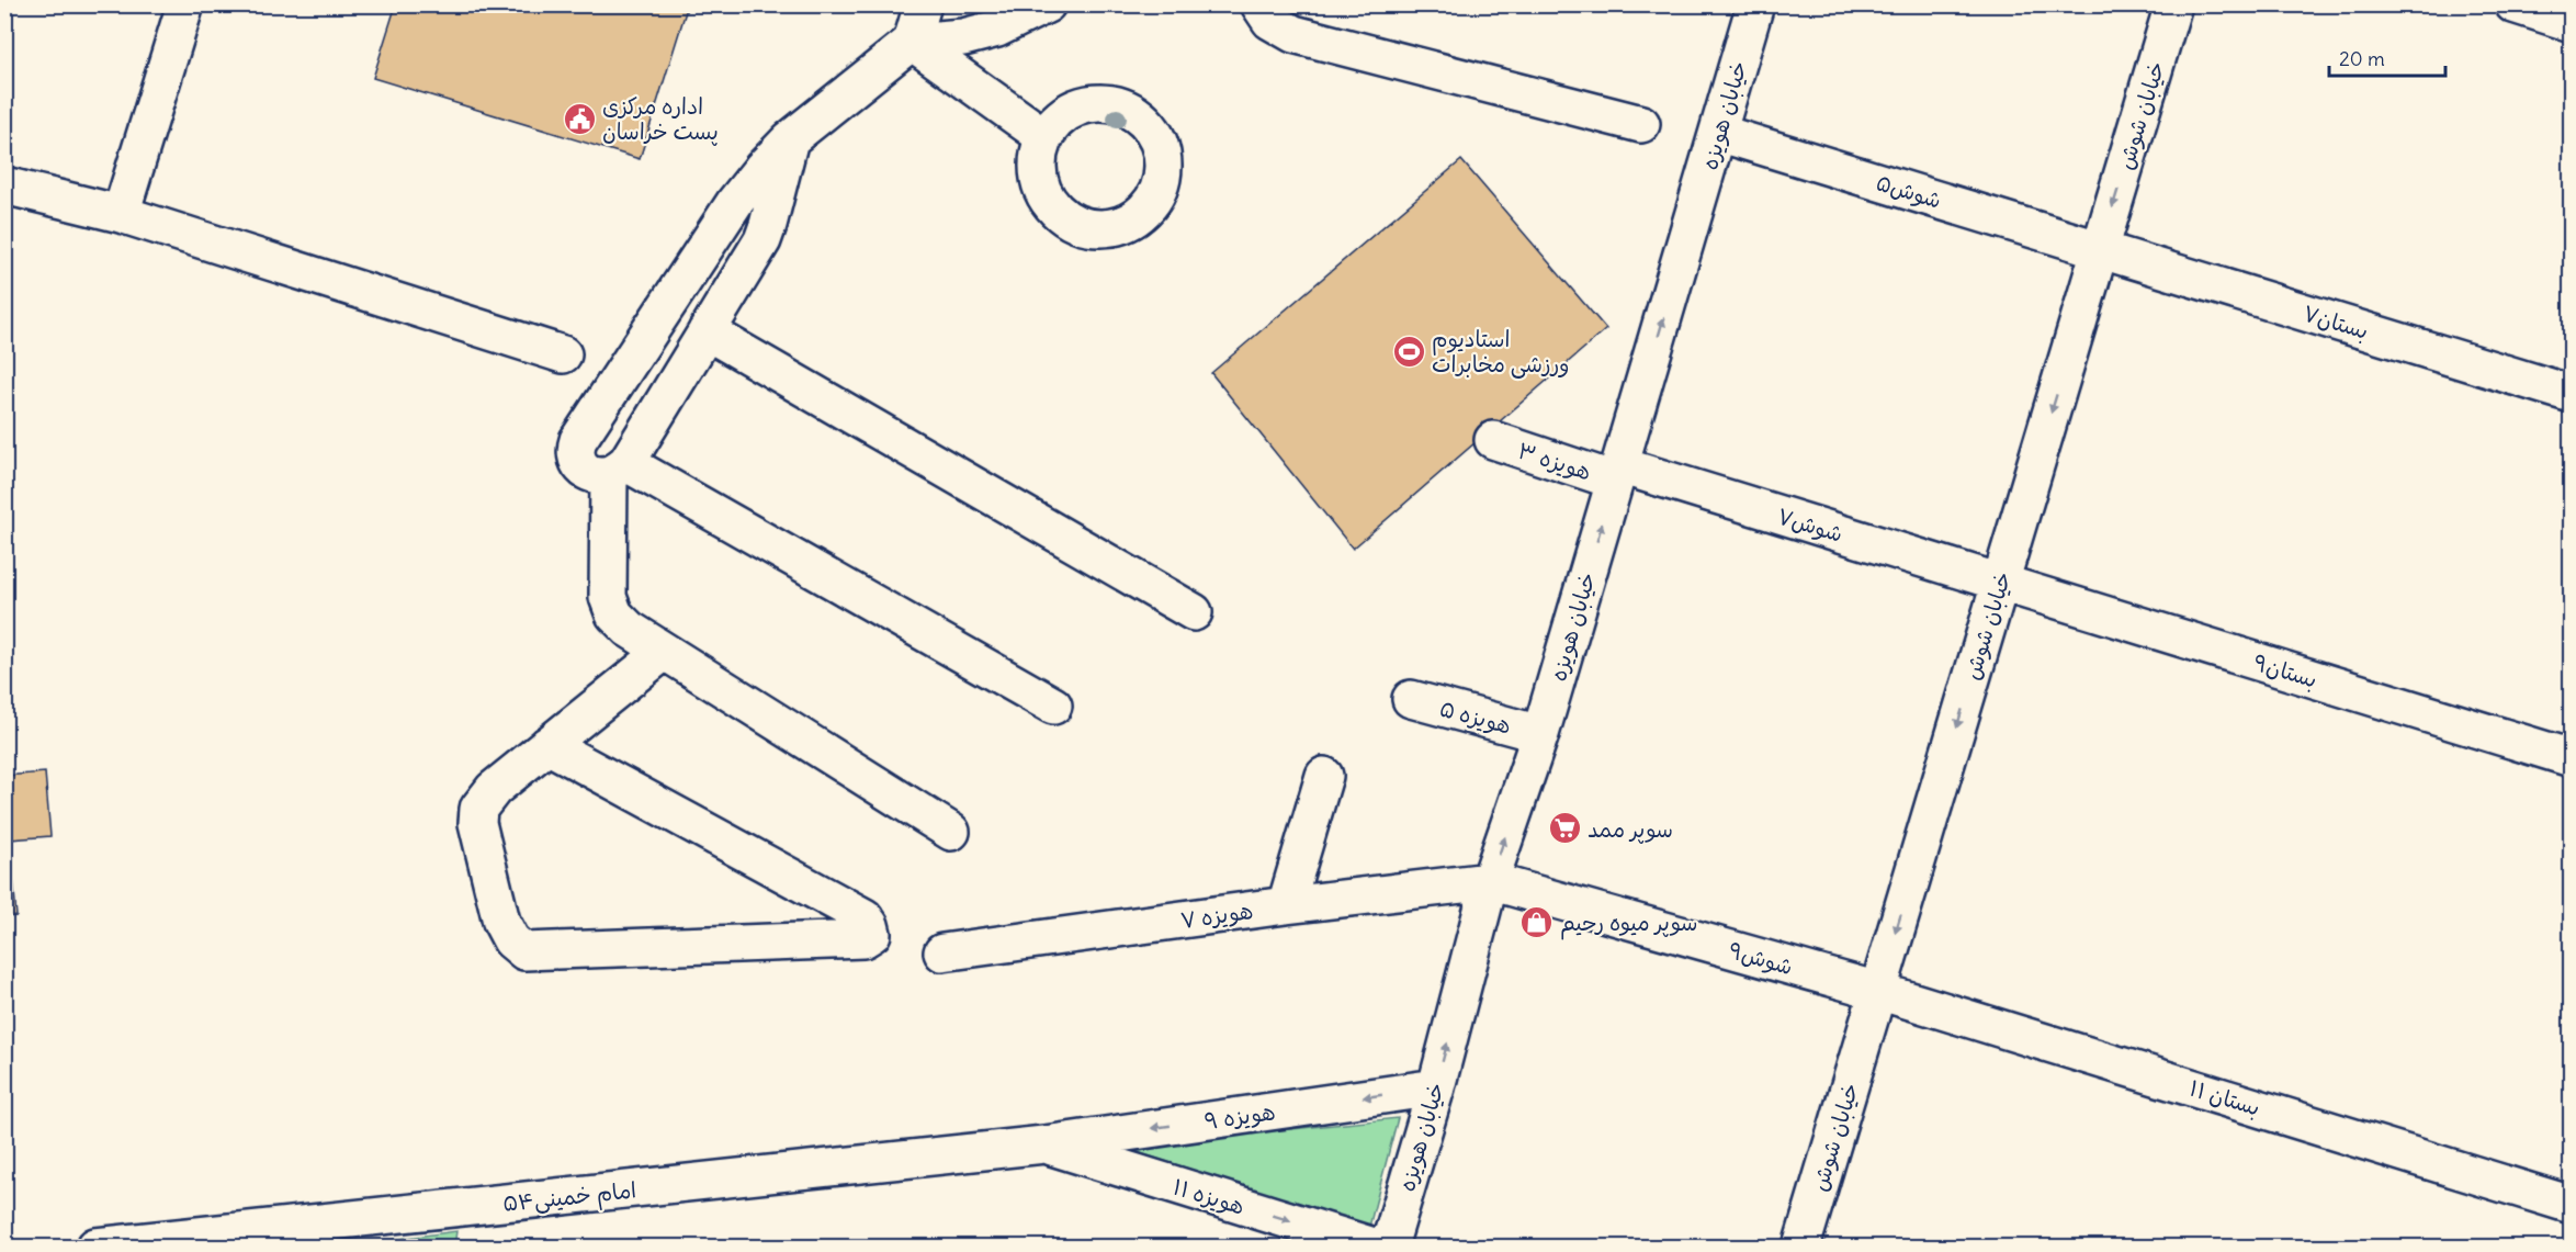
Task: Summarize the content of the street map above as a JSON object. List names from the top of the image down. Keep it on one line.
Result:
{"streets":{"street":["خیابان هویزه","خیابان شوش","شوش۵","بستان۷","هویزه ۳","شوش۷","بستان۹","هویزه ۵","هویزه ۷","شوش۹","بستان ۱۱","هویزه ۹","امام خمینی۵۴","هویزه ۱۱"]},"crossings":[["خیابان هویزه","شوش۵"],["خیابان هویزه","هویزه ۳"],["خیابان هویزه","شوش۷"],["خیابان هویزه","هویزه ۵"],["خیابان هویزه","هویزه ۷"],["خیابان هویزه","شوش۹"],["خیابان هویزه","هویزه ۹"],["خیابان شوش","شوش۵"],["خیابان شوش","بستان۷"],["خیابان شوش","شوش۷"],["خیابان شوش","بستان۹"],["خیابان شوش","شوش۹"],["خیابان شوش","بستان ۱۱"],["شوش۵","بستان۷"],["هویزه ۳","شوش۷"],["شوش۷","بستان۹"],["هویزه ۷","شوش۹"],["شوش۹","بستان ۱۱"],["هویزه ۹","امام خمینی۵۴"],["هویزه ۹","هویزه ۱۱"],["امام خمینی۵۴","هویزه ۱۱"]],"one_way":["خیابان هویزه","خیابان شوش","هویزه ۹","هویزه ۱۱"],"places":{"public building":["اداره مرکزی پست خراسان"],"sports":["استادیوم ورزشی مخابرات"],"supermarket":["سوپر ممد"],"shop":["سوپر میوه رحیم"]},"scale_bar":"20 m"}
